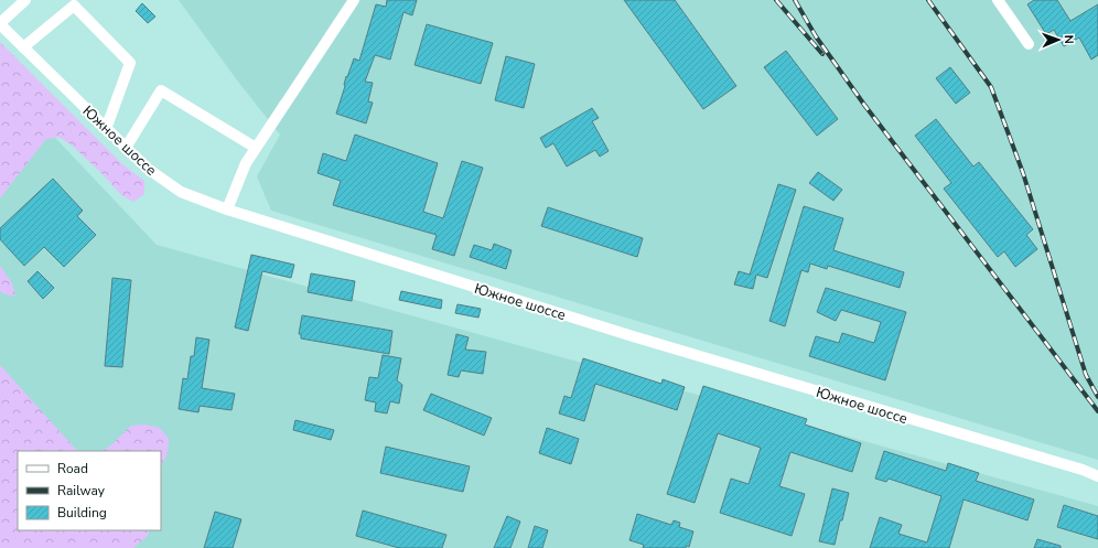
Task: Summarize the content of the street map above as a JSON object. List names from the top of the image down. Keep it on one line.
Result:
{"streets":{"street":["Южное шоссе"]},"legend":["Road","Railway","Building"],"north":"right"}
